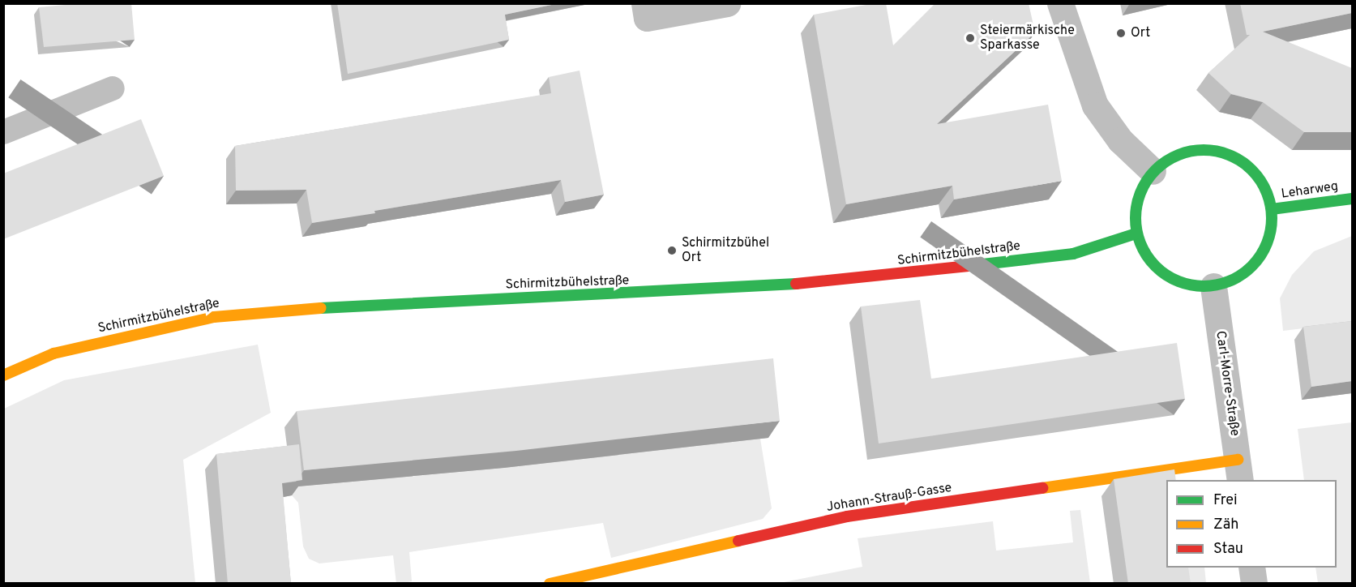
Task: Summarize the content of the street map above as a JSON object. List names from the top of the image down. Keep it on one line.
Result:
{"streets":{"main road":["Leharweg","Schirmitzbühelstraße","Johann-Strauß-Gasse"],"street":["Carl-Morre-Straße"]},"crossings":[["Leharweg","Schirmitzbühelstraße"],["Leharweg","Carl-Morre-Straße"],["Schirmitzbühelstraße","Carl-Morre-Straße"],["Carl-Morre-Straße","Johann-Strauß-Gasse"]],"places":["Ort","Steiermärkische Sparkasse","Schirmitzbühel Ort"],"legend":["Frei","Zäh","Stau"]}
